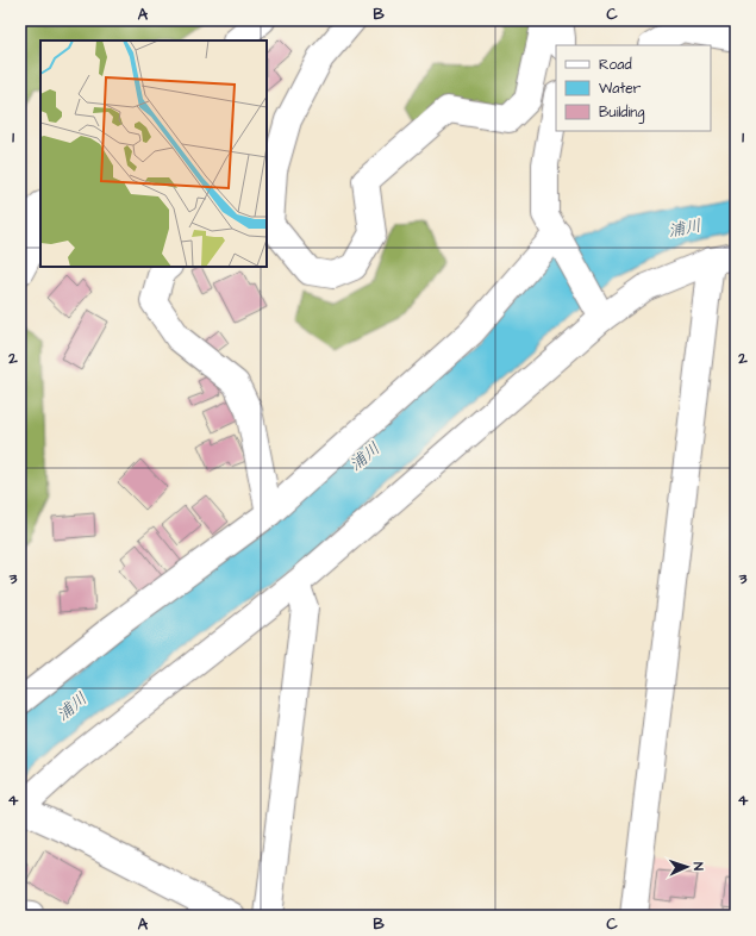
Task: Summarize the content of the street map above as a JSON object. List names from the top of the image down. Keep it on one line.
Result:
{"water":["浦川"],"legend":["Road","Water","Building"],"north":"right","grid":{"columns":["A","B","C"],"rows":["1","2","3","4"]}}
